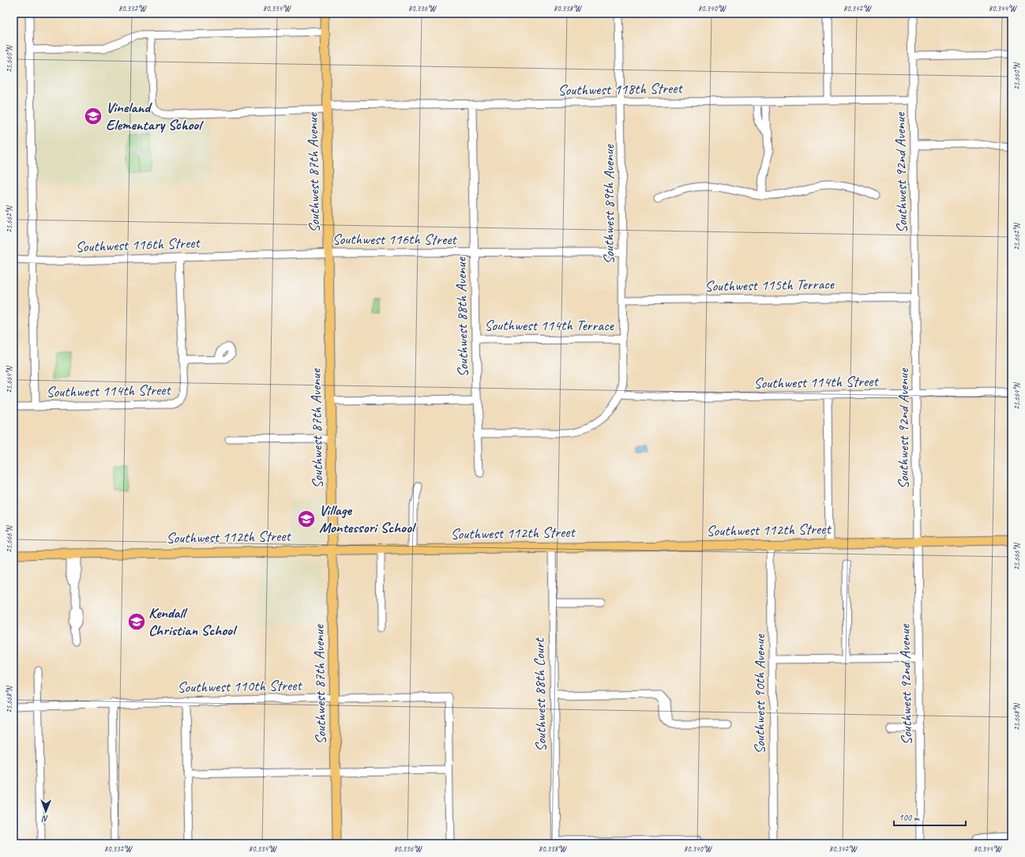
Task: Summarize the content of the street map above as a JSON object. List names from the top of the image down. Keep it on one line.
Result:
{"streets":{"main road":["Southwest 87th Avenue","Southwest 112th Street"],"street":["Southwest 118th Street","Southwest 92nd Avenue","Southwest 89th Avenue","Southwest 116th Street","Southwest 115th Terrace","Southwest 88th Avenue","Southwest 114th Terrace","Southwest 114th Street","Southwest 110th Street","Southwest 90th Avenue","Southwest 88th Court"]},"crossings":[["Southwest 118th Street","Southwest 87th Avenue"],["Southwest 118th Street","Southwest 92nd Avenue"],["Southwest 118th Street","Southwest 89th Avenue"],["Southwest 118th Street","Southwest 88th Avenue"],["Southwest 87th Avenue","Southwest 116th Street"],["Southwest 87th Avenue","Southwest 112th Street"],["Southwest 87th Avenue","Southwest 110th Street"],["Southwest 92nd Avenue","Southwest 115th Terrace"],["Southwest 92nd Avenue","Southwest 114th Street"],["Southwest 92nd Avenue","Southwest 112th Street"],["Southwest 89th Avenue","Southwest 116th Street"],["Southwest 89th Avenue","Southwest 115th Terrace"],["Southwest 89th Avenue","Southwest 114th Terrace"],["Southwest 89th Avenue","Southwest 114th Street"],["Southwest 116th Street","Southwest 88th Avenue"],["Southwest 116th Street","Southwest 114th Street"],["Southwest 88th Avenue","Southwest 114th Terrace"],["Southwest 112th Street","Southwest 90th Avenue"],["Southwest 112th Street","Southwest 88th Court"]],"places":{"school or university":["Vineland Elementary School","Village Montessori School","Kendall Christian School"]},"scale_bar":"100 m","north":"bottom","coordinates":["80.332°W","80.334°W","80.336°W","80.338°W","80.340°W","80.342°W","80.344°W","25.660°N","25.662°N","25.664°N","25.666°N","25.668°N"]}
